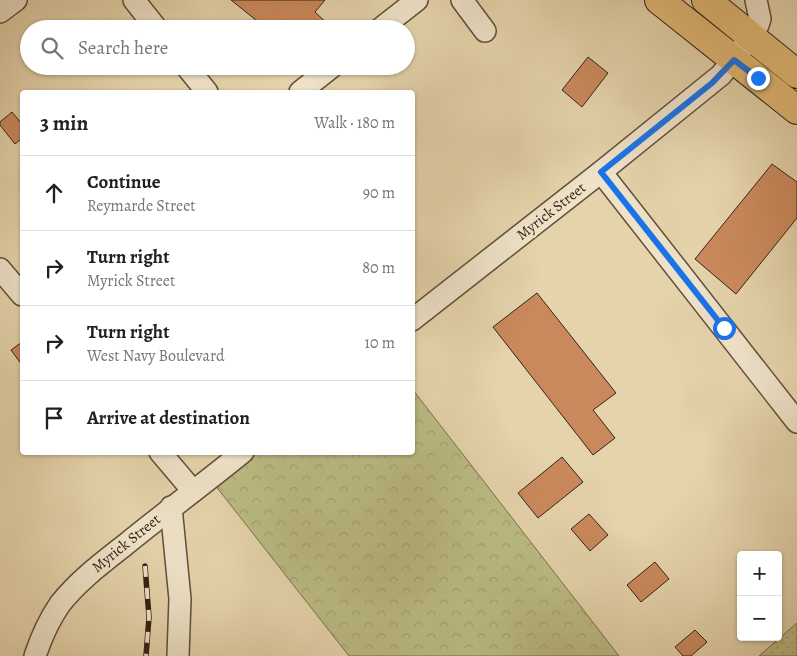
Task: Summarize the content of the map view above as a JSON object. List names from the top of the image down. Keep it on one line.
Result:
{"streets":{"street":["Myrick Street"]},"page":{"search":"Search here","heading":["3 min","Walk · 180 m"],"list":[["Continue","Reymarde Street","90 m"],["Turn right","Myrick Street","80 m"],["Turn right","West Navy Boulevard","10 m"],"Arrive at destination"],"map_buttons":["+","−"]}}
